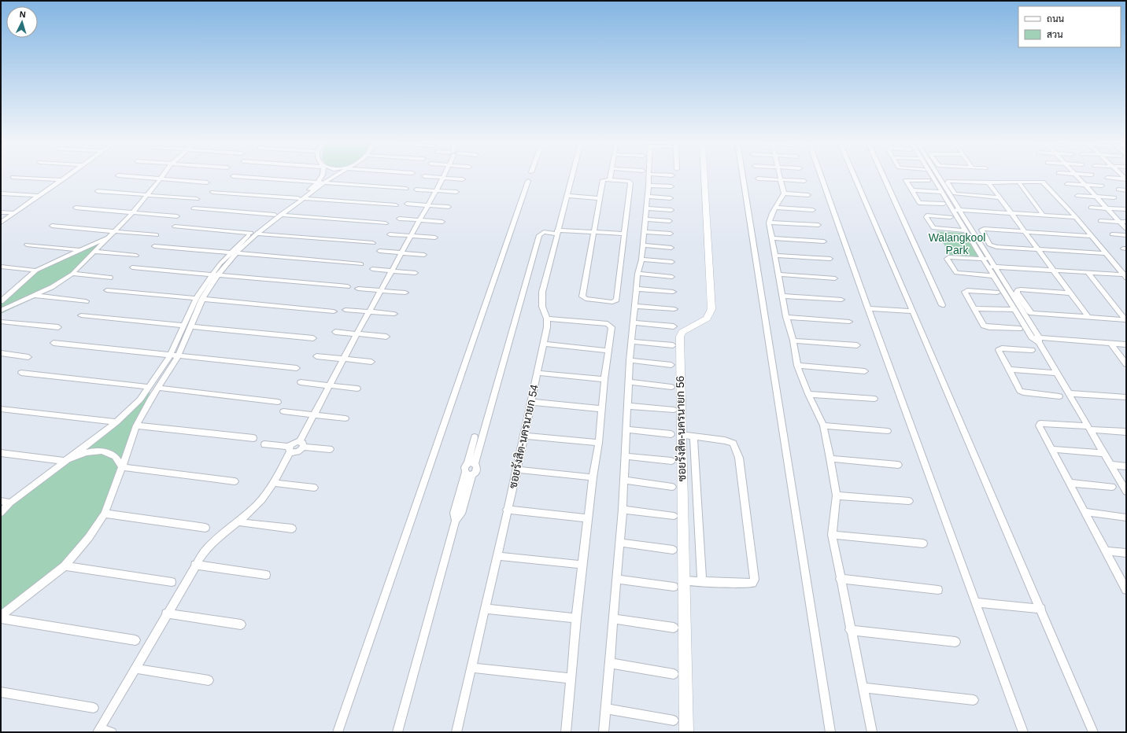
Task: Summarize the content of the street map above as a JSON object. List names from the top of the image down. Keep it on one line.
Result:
{"streets":{"street":["ซอยรังสิต-นครนายก 56","ซอยรังสิต-นครนายก 54"]},"parks":["Walangkool Park"],"legend":["ถนน","สวน"],"north":"top"}
